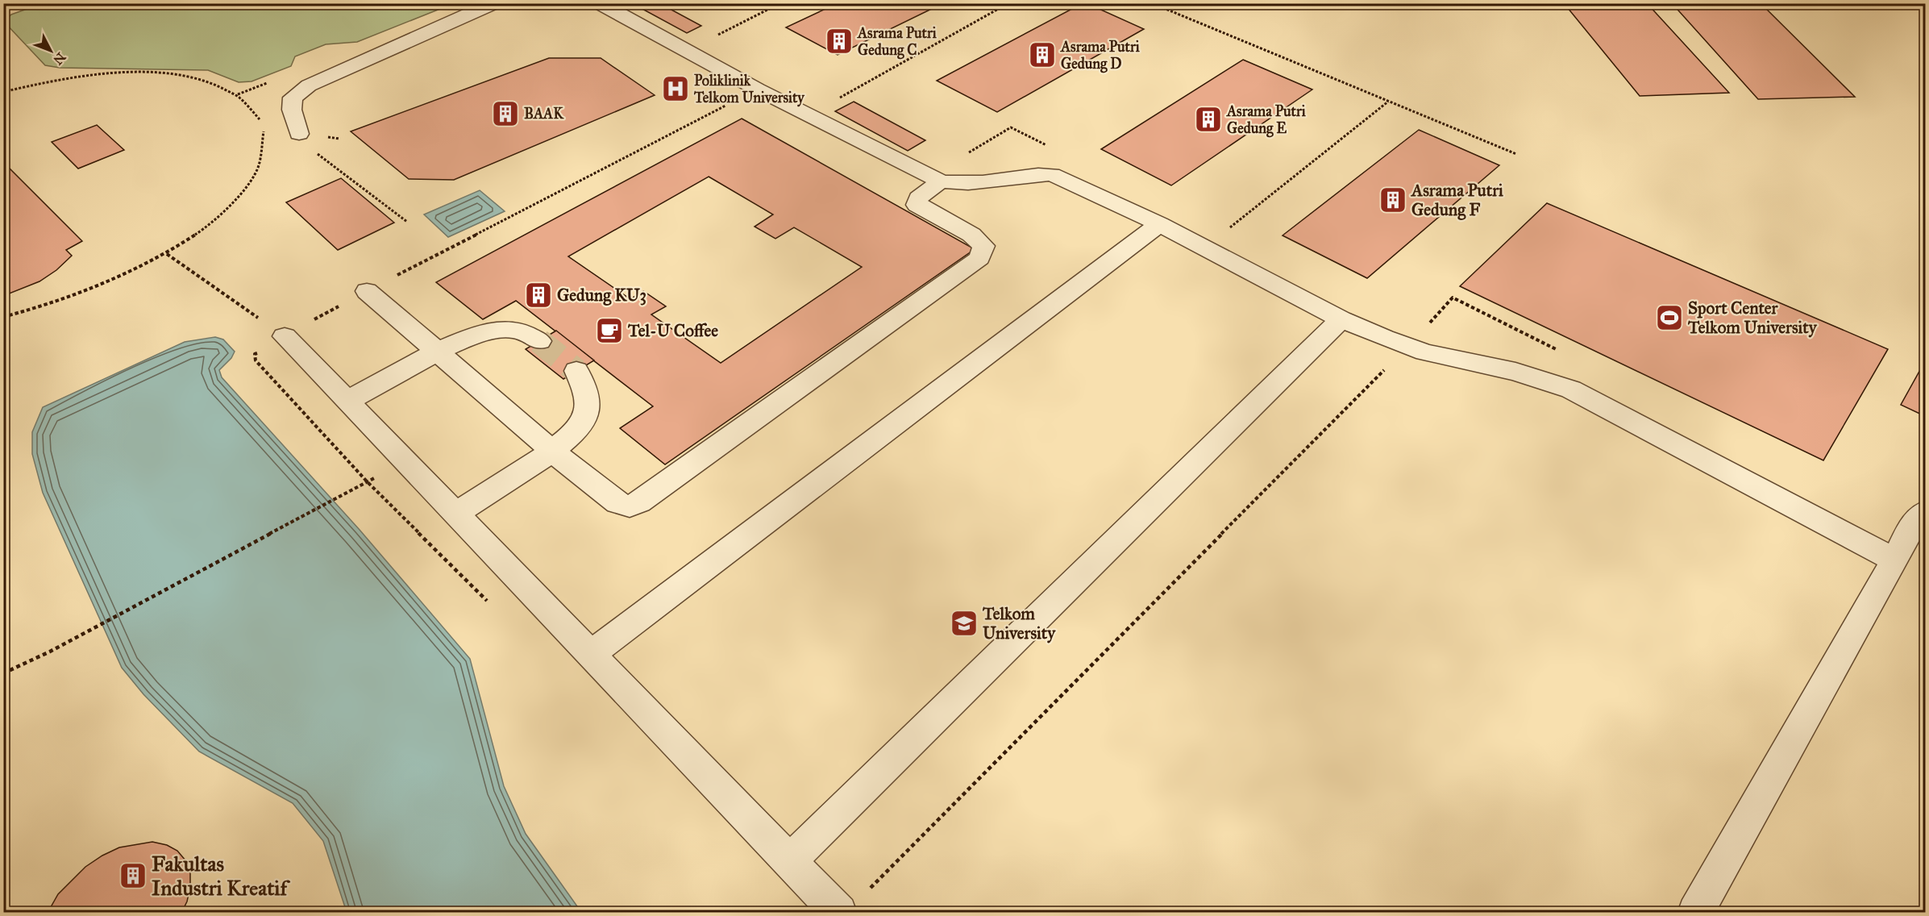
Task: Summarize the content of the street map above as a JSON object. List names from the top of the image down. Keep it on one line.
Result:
{"places":{"building":["Asrama Putri Gedung C","Asrama Putri Gedung D","BAAK","Asrama Putri Gedung E","Asrama Putri Gedung F","Gedung KU3","Fakultas Industri Kreatif"],"hospital":["Poliklinik Telkom University"],"sports":["Sport Center Telkom University"],"cafe":["Tel-U Coffee"],"school or university":["Telkom University"]},"north":"bottom right"}
